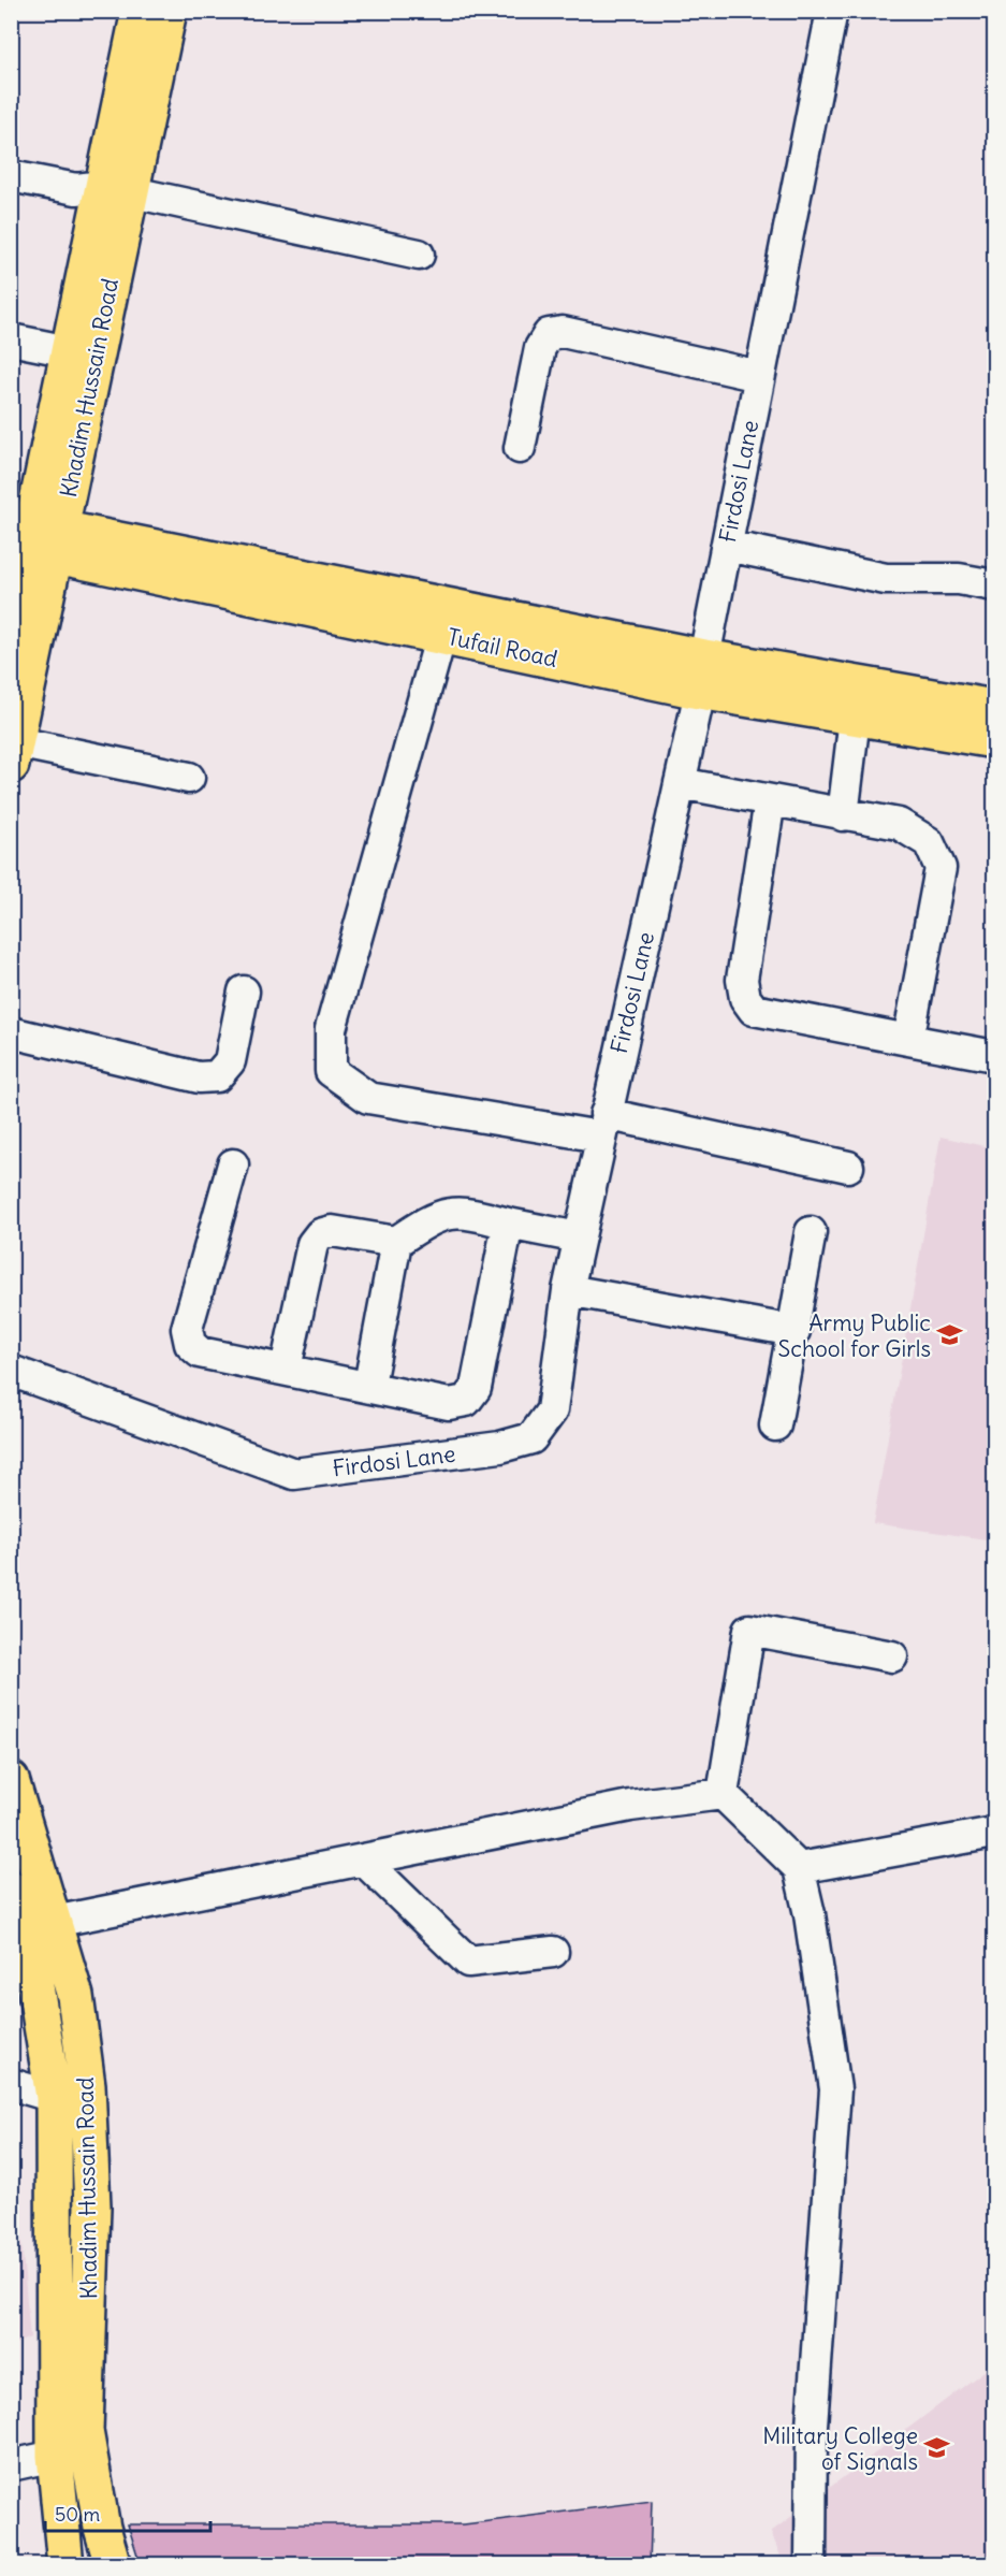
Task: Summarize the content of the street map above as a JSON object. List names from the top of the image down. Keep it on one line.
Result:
{"streets":{"main road":["Khadim Hussain Road","Tufail Road"],"street":["Firdosi Lane"]},"crossings":[["Khadim Hussain Road","Tufail Road"],["Firdosi Lane","Tufail Road"]],"places":{"school or university":["Army Public School for Girls","Military College of Signals"]},"scale_bar":"50 m"}
